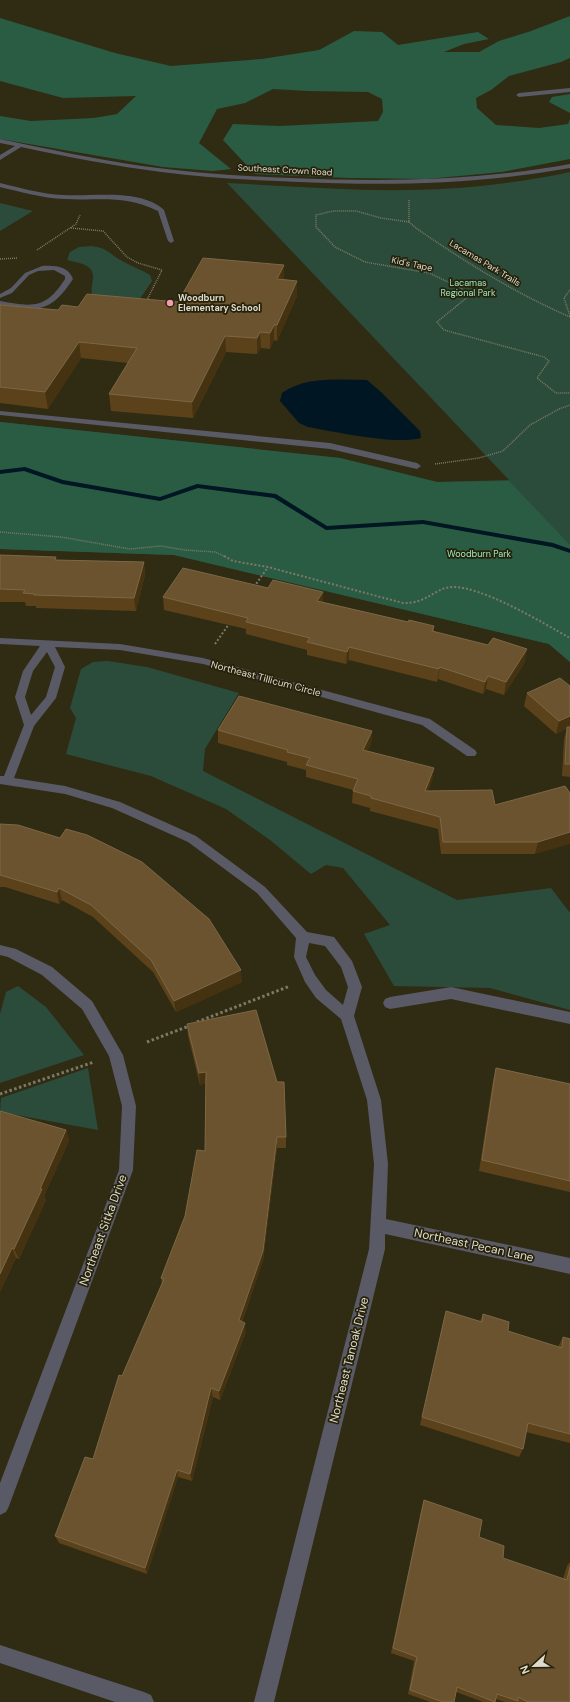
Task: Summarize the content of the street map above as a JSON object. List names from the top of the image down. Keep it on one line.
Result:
{"streets":{"street":["Southeast Crown Road","Northeast Tillicum Circle","Northeast Sitka Drive","Northeast Pecan Lane","Northeast Tanoak Drive"],"path":["Lacamas Park Trails","Kid's Tape"]},"crossings":[["Lacamas Park Trails","Kid's Tape"],["Northeast Pecan Lane","Northeast Tanoak Drive"]],"parks":["Lacamas Regional Park","Woodburn Park"],"places":["Woodburn Elementary School"],"north":"left"}
